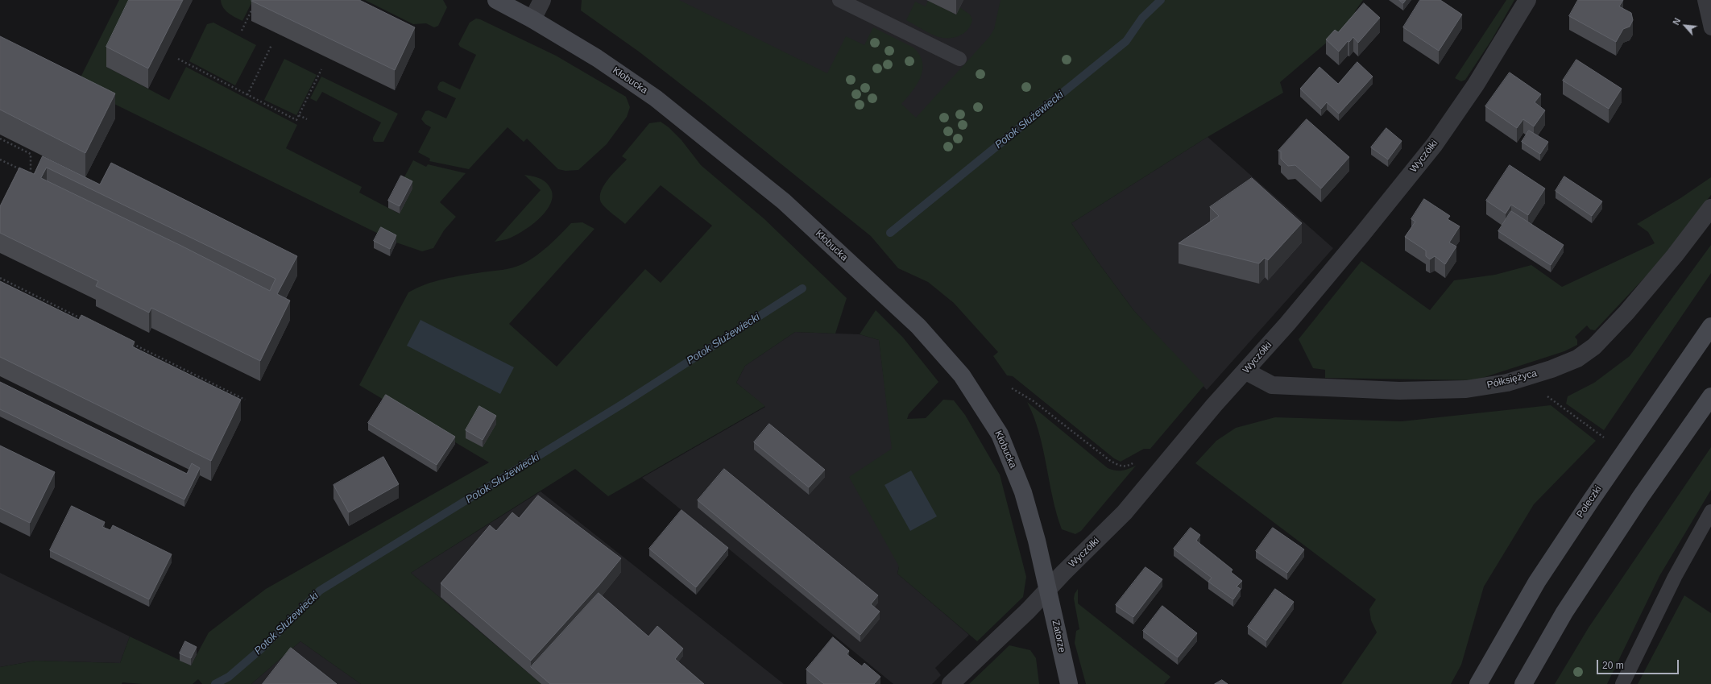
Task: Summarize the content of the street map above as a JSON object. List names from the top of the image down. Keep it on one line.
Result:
{"streets":{"street":["Kłobucka","Wyczółki","Półksiężyca","Poleczki","Zatorze"]},"crossings":[["Kłobucka","Wyczółki"],["Kłobucka","Zatorze"],["Wyczółki","Półksiężyca"],["Wyczółki","Zatorze"]],"water":["Potok Służewiecki"],"scale_bar":"20 m","north":"top left"}
